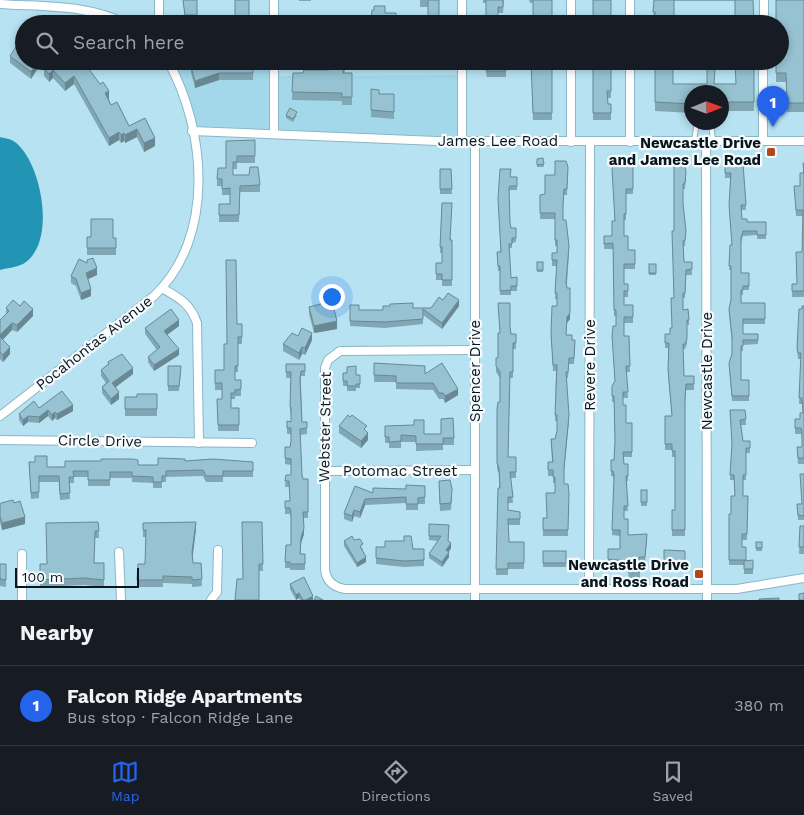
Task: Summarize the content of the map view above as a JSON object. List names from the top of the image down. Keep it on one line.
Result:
{"streets":{"street":["James Lee Road","Pocahontas Avenue","Revere Drive","Spencer Drive","Newcastle Drive","Webster Street","Circle Drive","Potomac Street"]},"crossings":[["James Lee Road","Pocahontas Avenue"],["James Lee Road","Revere Drive"],["James Lee Road","Spencer Drive"],["James Lee Road","Newcastle Drive"],["Spencer Drive","Webster Street"],["Spencer Drive","Potomac Street"],["Webster Street","Potomac Street"]],"places":{"transit":["Newcastle Drive and James Lee Road","Newcastle Drive and Ross Road"]},"scale_bar":"100 m","north":"right","page":{"search":"Search here","pins":"1","scale":"100 m","heading":"Nearby","list":[{"mark":"1","name":"Falcon Ridge Apartments","note":"Bus stop · Falcon Ridge Lane","value":"380 m"}],"nav":["Map","Directions","Saved"]}}
